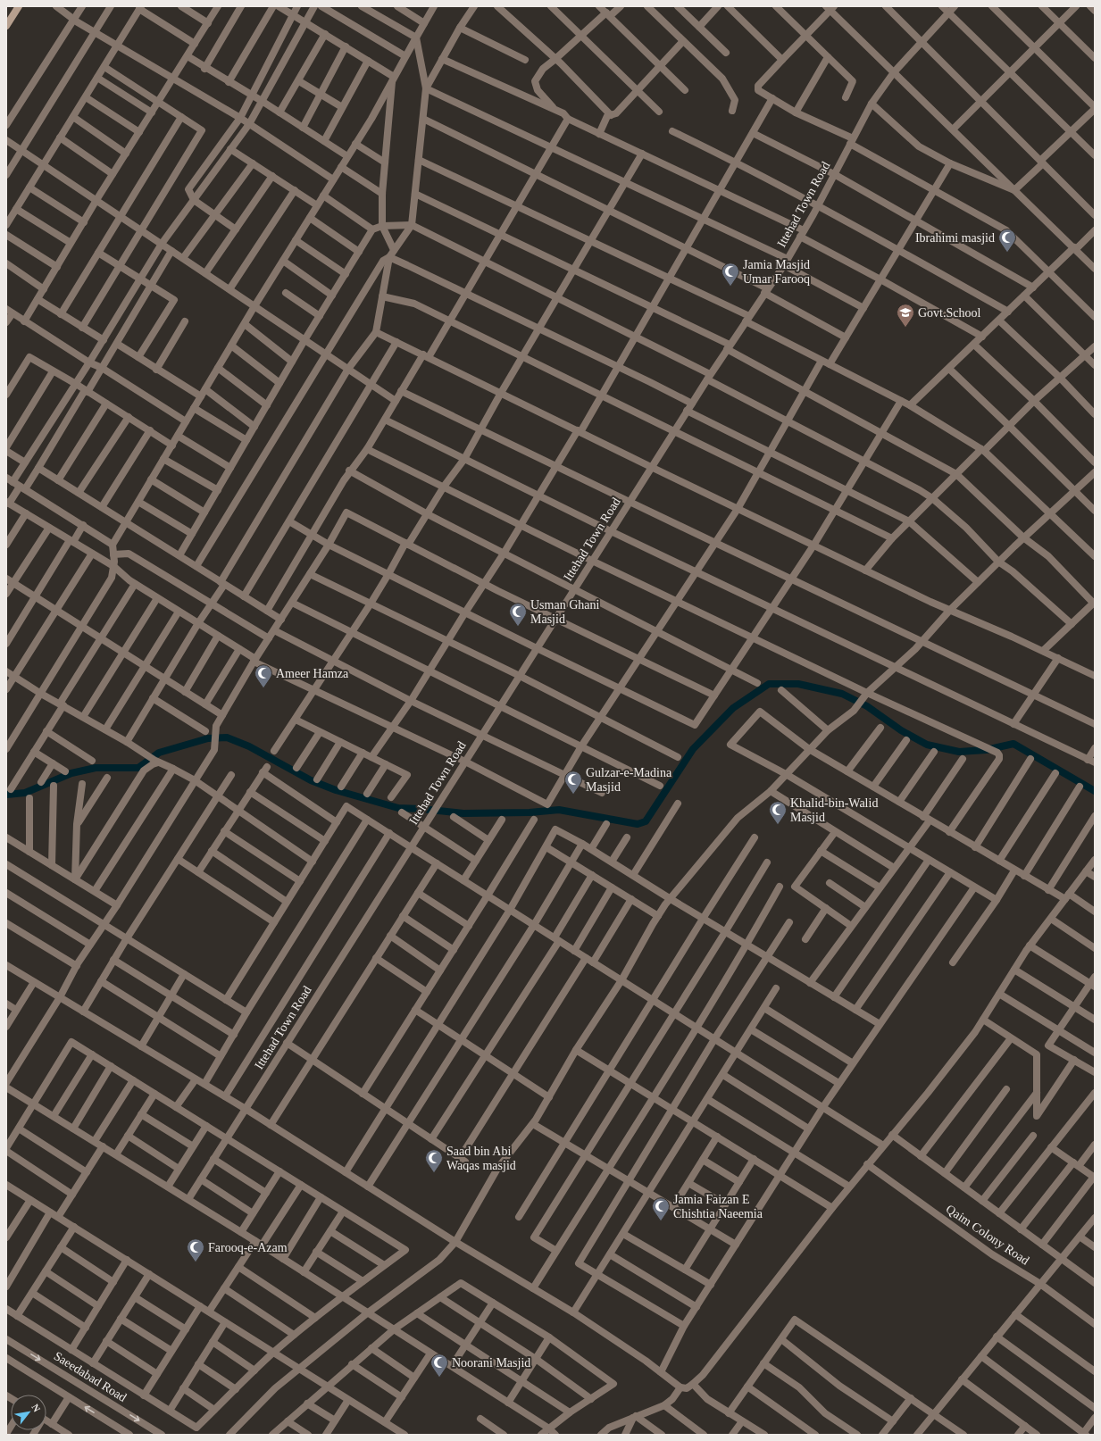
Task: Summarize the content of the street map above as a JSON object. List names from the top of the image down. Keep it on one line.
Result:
{"streets":{"street":["Ittehad Town Road","Qaim Colony Road","Saeedabad Road"]},"places":{"mosque":["Ibrahimi masjid","Jamia Masjid Umar Farooq","Usman Ghani Masjid","Ameer Hamza","Gulzar-e-Madina Masjid","Khalid-bin-Walid Masjid","Saad bin Abi Waqas masjid","Jamia Faizan E Chishtia Naeemia","Farooq-e-Azam","Noorani Masjid"],"school or university":["Govt.School"]},"north":"top right"}
